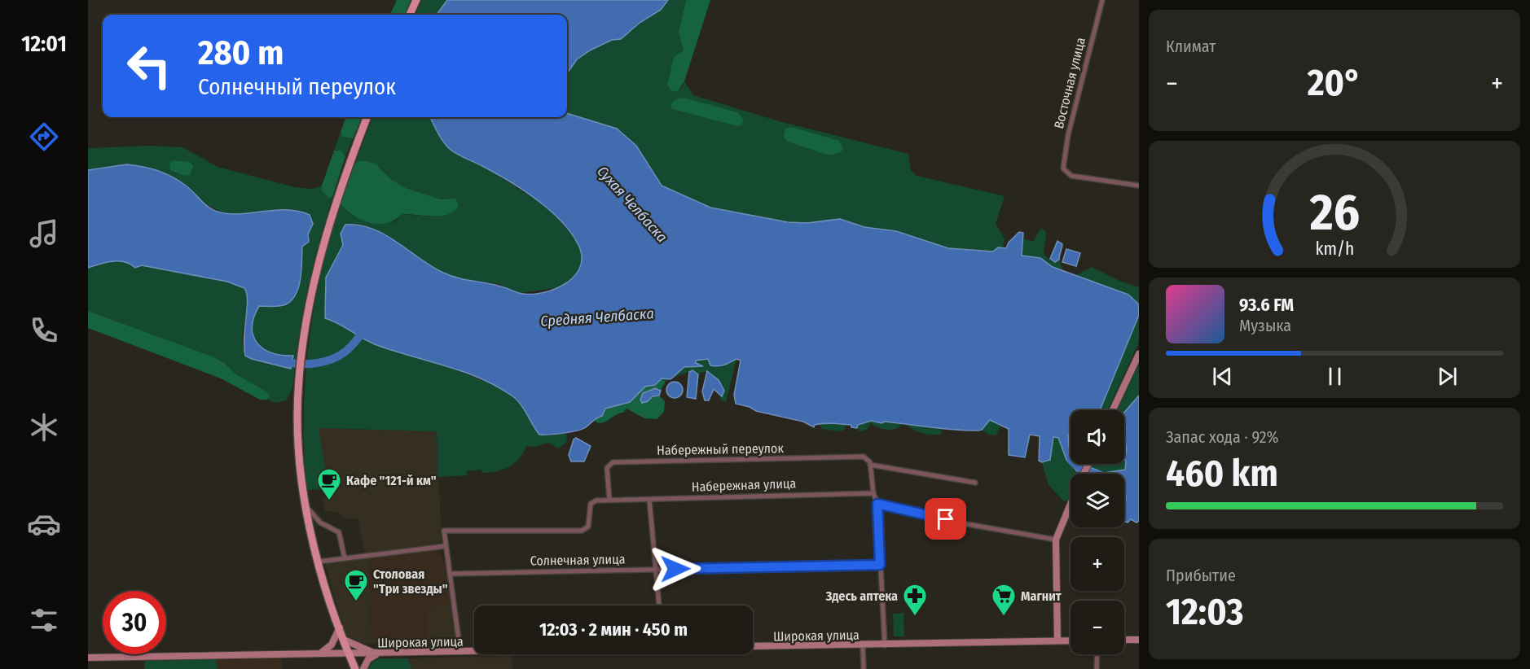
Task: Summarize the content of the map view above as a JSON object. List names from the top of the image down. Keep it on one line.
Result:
{"streets":{"street":["Восточная улица","Набережный переулок","Набережная улица","Солнечная улица","Широкая улица"]},"crossings":[["Набережный переулок","Набережная улица"]],"water":["Сухая Челбаска","Средняя Челбаска"],"places":{"cafe":["Кафе \"121-й км\"","Столовая \"Три звезды\""],"pharmacy":["Здесь аптека"],"supermarket":["Магнит"]},"page":{"tabs":"12:01","tile":["Климат",["Запас хода · 92%","460 km"],["Прибытие","12:03"]],"turn":["280 m","Солнечный переулок"],"heat":["−","20°","+"],"song":["93.6 FM","Музыка"],"map_buttons":["+","−"],"limit":"30","trip":"12:03 · 2 мин · 450 m","gauge":["26","km/h"]}}
